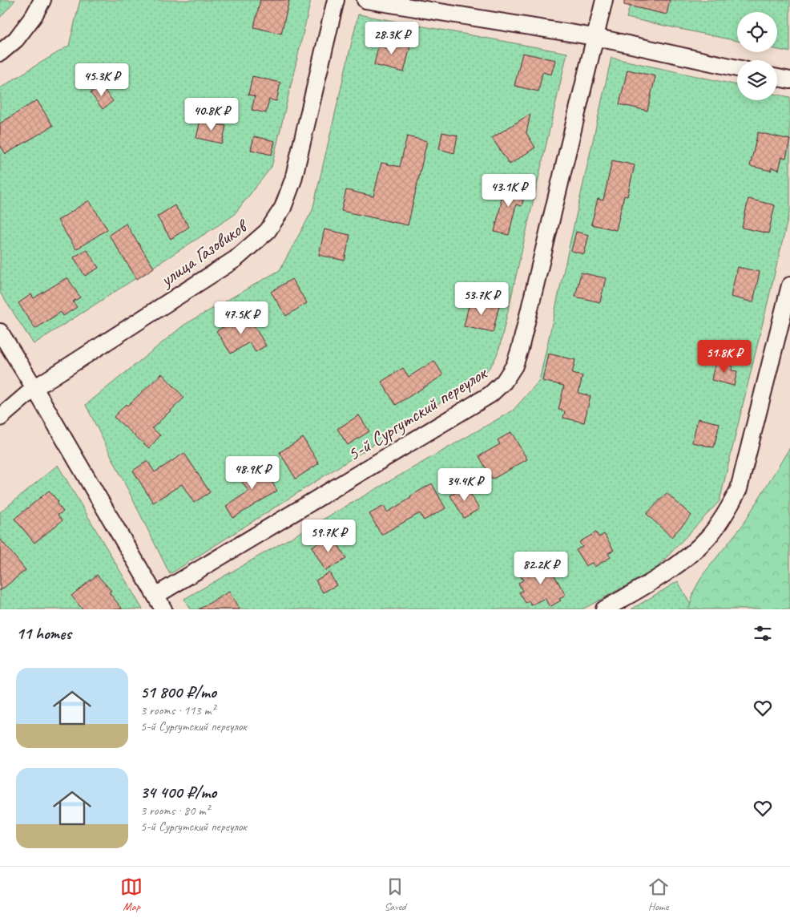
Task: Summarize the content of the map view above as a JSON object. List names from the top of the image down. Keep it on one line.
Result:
{"streets":{"street":["улица Газовиков","5-й Сургутский переулок"]},"page":{"price":["28.3K ₽","45.3K ₽","40.8K ₽","43.1K ₽","53.7K ₽","47.5K ₽","51.8K ₽","48.9K ₽","34.4K ₽","59.7K ₽","82.2K ₽"],"heading":"11 homes","list":[{"name":"51 800 ₽/mo","note":"3 rooms · 113 m² · 5-й Сургутский переулок"},{"name":"34 400 ₽/mo","note":"3 rooms · 80 m² · 5-й Сургутский переулок"}],"tabs":["Map","Saved","Home"]}}
